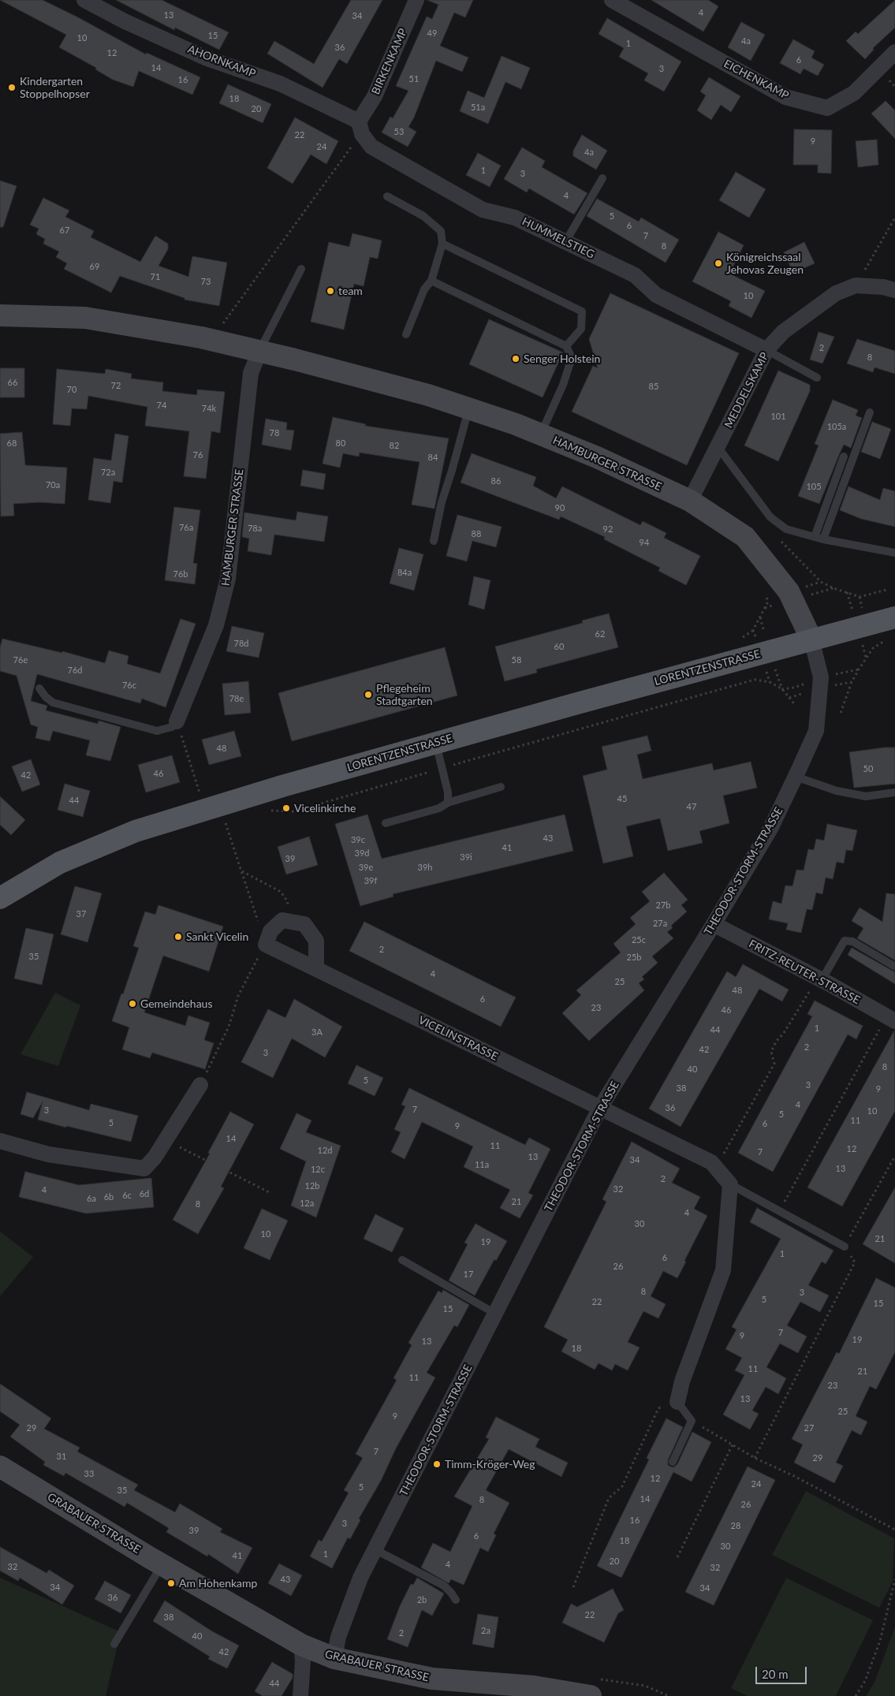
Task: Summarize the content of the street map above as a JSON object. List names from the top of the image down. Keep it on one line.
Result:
{"streets":{"main road":["LORENTZENSTRASSE"],"street":["AHORNKAMP","BIRKENKAMP","EICHENKAMP","HUMMELSTIEG","MEDDELSKAMP","HAMBURGER STRASSE","THEODOR-STORM-STRASSE","FRITZ-REUTER-STRASSE","VICELINSTRASSE","GRABAUER STRASSE"]},"crossings":[["AHORNKAMP","BIRKENKAMP"],["AHORNKAMP","HUMMELSTIEG"],["BIRKENKAMP","HUMMELSTIEG"],["HUMMELSTIEG","MEDDELSKAMP"],["MEDDELSKAMP","HAMBURGER STRASSE"],["HAMBURGER STRASSE","LORENTZENSTRASSE"],["HAMBURGER STRASSE","THEODOR-STORM-STRASSE"],["LORENTZENSTRASSE","THEODOR-STORM-STRASSE"],["THEODOR-STORM-STRASSE","FRITZ-REUTER-STRASSE"],["THEODOR-STORM-STRASSE","VICELINSTRASSE"],["THEODOR-STORM-STRASSE","GRABAUER STRASSE"]],"places":["Kindergarten Stoppelhopser","Königreichssaal Jehovas Zeugen","team","Senger Holstein","Pflegeheim Stadtgarten","Vicelinkirche","Sankt Vicelin","Gemeindehaus","Timm-Kröger-Weg","Am Hohenkamp"],"house_numbers":["4","13","34","49","15","10","4a","1","36","12","6","14","3","51","16","18","51a","20","53","22","9","24","4a","1","3","4","5","6","67","7","8","69","71","73","10","2","8","66","72","85","70","74","74k","101","105a","78","68","80","82","76","84","72a","86","70a","105","90","76a","78a","92","88","94","84a","76b","62","78d","60","76e","58","76d","76c","78e","48","50","46","42","45","44","47","43","39c","41","39d","39i","39","39e","39h","39f","27b","37","27a","25c","2","35","25b","4","25","48","6","23","46","1","44","3A","2","42","3","8","40","5","3","38","9","4","36","7","3","10","5","11","5","6","9","14","11","12","12d","7","13","34","11a","13","12c","2","12b","32","4","6d","6c","6b","6a","21","12a","8","4","30","10","21","19","1","6","26","17","8","3","5","22","15","15","7","9","19","13","18","11","21","11","23","13","25","9","29","27","7","31","29","33","12","24","5","35","14","8","26","16","3","28","39","6","18","30","1","41","20","4","32","32","43","34","34","36","2b","22","38","2a","2","40","42","44"],"scale_bar":"20 m"}
